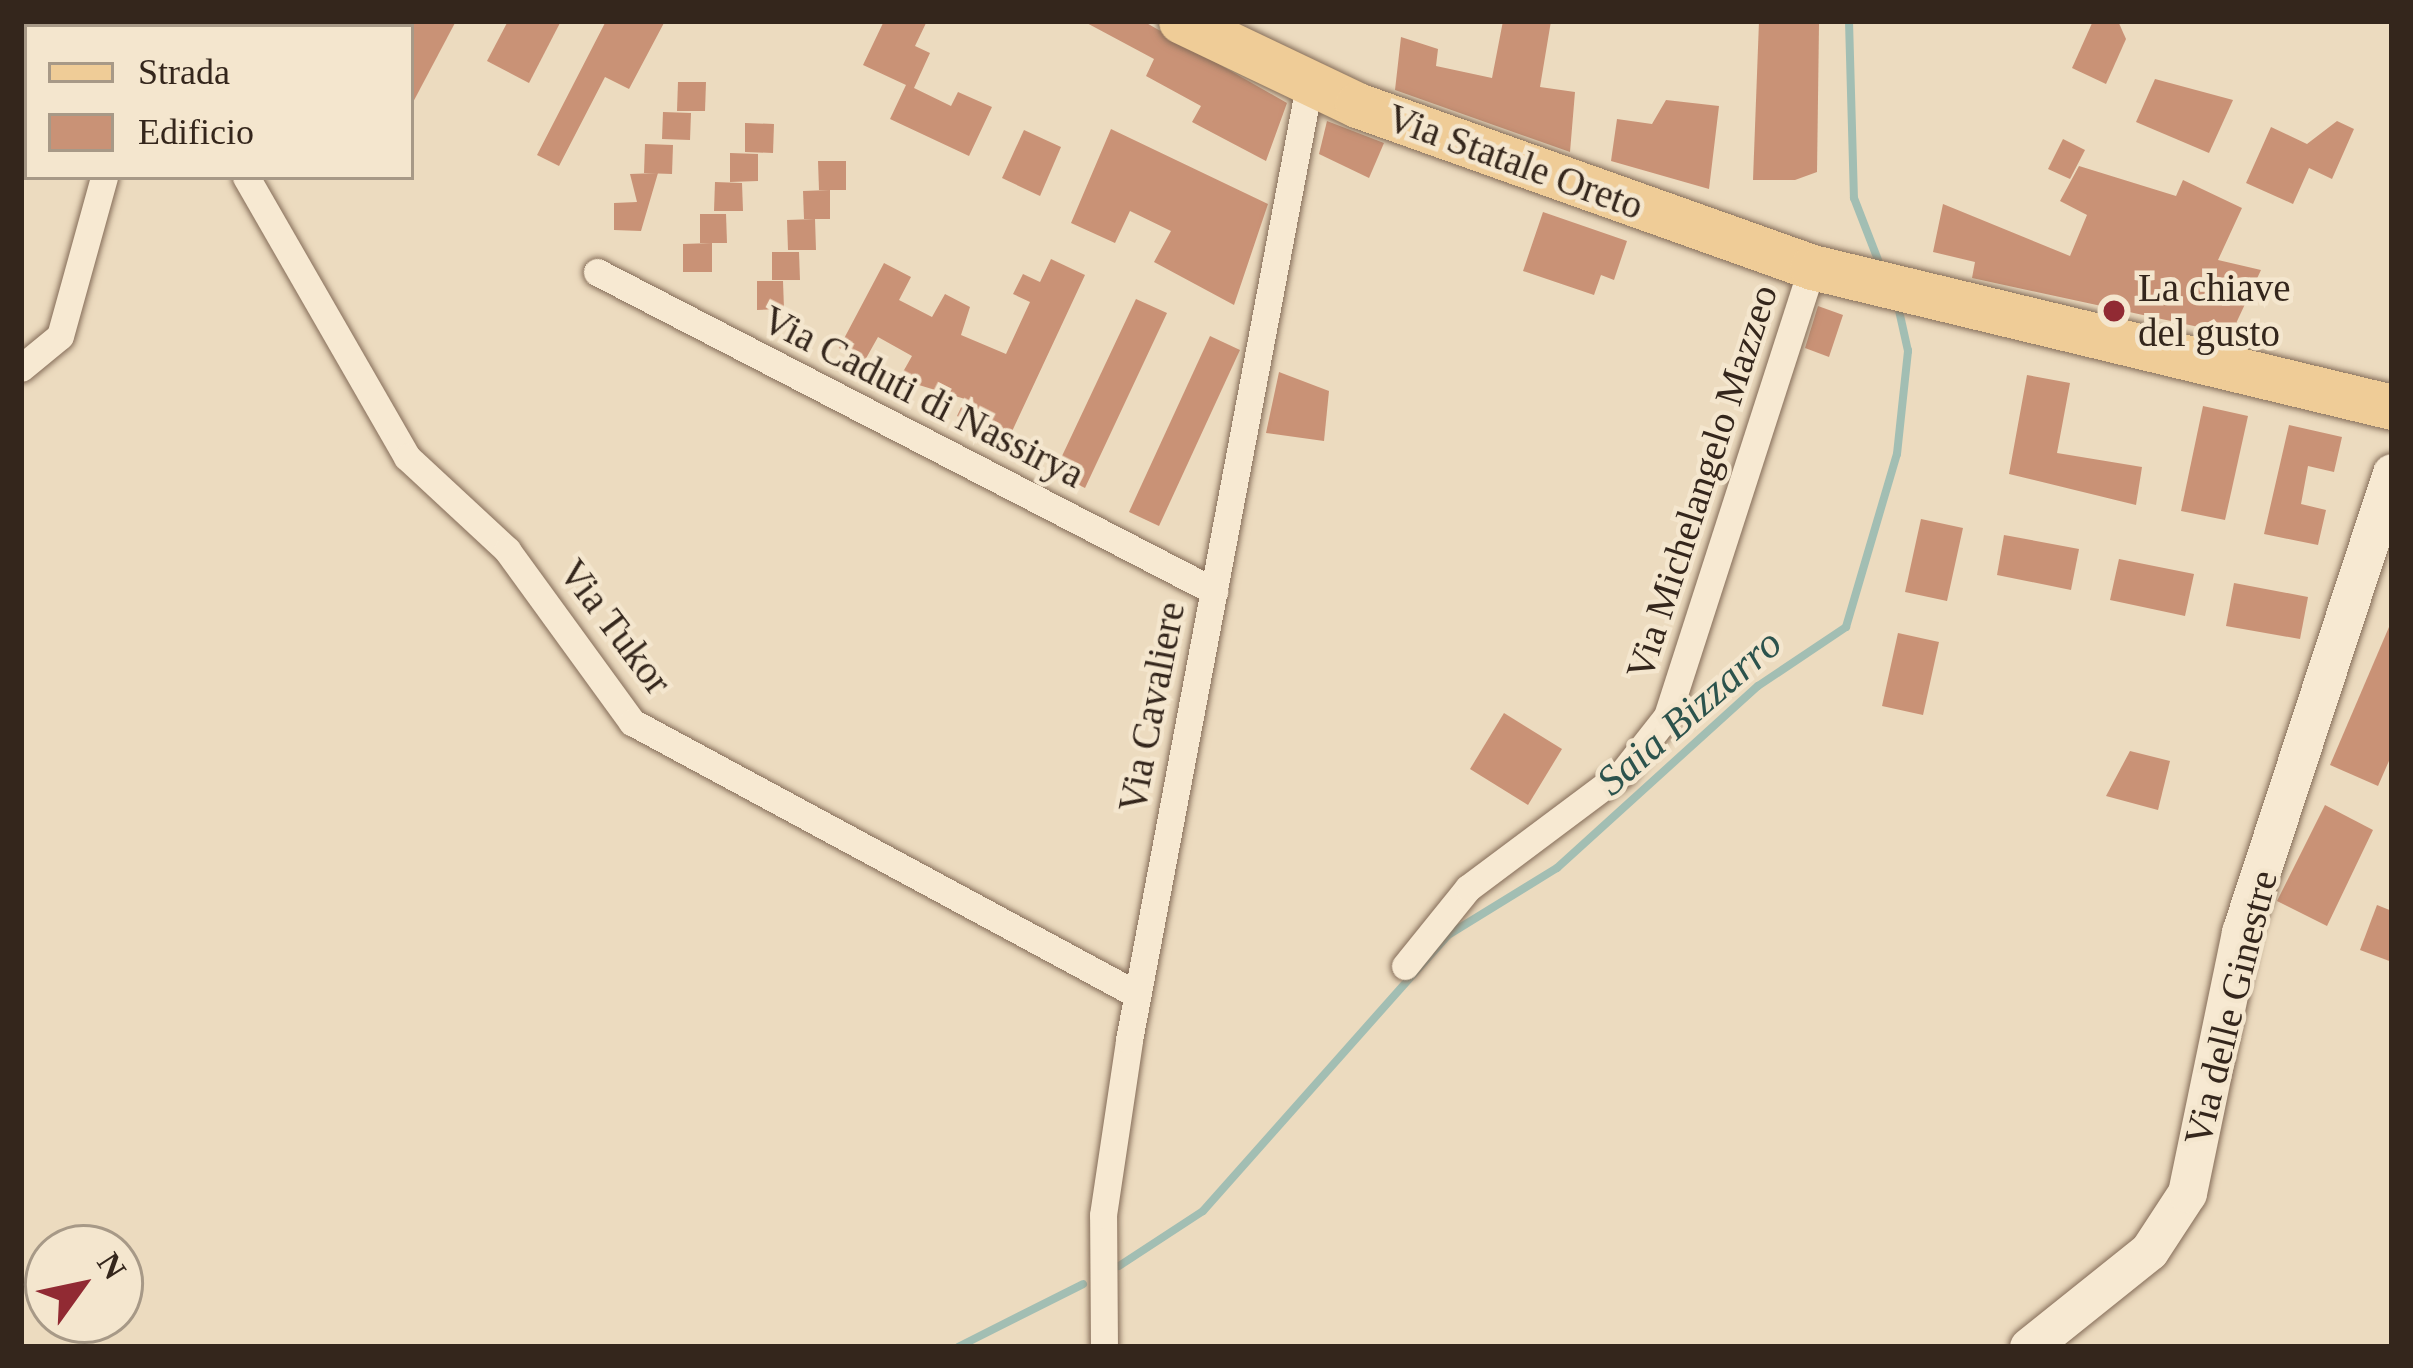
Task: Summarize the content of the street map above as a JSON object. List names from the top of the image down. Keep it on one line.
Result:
{"streets":{"main road":["Via Statale Oreto"],"street":["Via Caduti di Nassirya","Via Michelangelo Mazzeo","Via Tukor","Via Cavaliere","Via delle Ginestre"]},"crossings":[["Via Statale Oreto","Via Michelangelo Mazzeo"],["Via Statale Oreto","Via Cavaliere"],["Via Caduti di Nassirya","Via Cavaliere"],["Via Tukor","Via Cavaliere"]],"water":["Saia Bizzarro"],"places":["La chiave del gusto"],"legend":["Strada","Edificio"],"north":"top right"}
